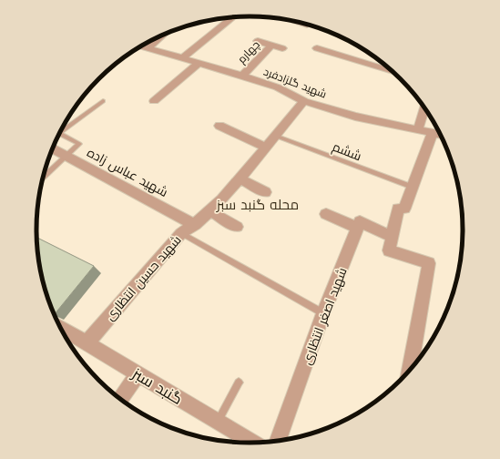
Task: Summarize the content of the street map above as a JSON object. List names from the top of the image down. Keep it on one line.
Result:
{"streets":{"street":["چهارم","شهید گلزادفرد","شهید عباس زاده","شهید حسین انتظاری","شهید اصغر انتظاری","گنبد سبز"],"lane":["ششم"]},"crossings":[["چهارم","شهید گلزادفرد"],["شهید گلزادفرد","شهید حسین انتظاری"],["ششم","شهید حسین انتظاری"],["شهید عباس زاده","شهید حسین انتظاری"],["شهید حسین انتظاری","گنبد سبز"]],"districts":["محله گنبد سبز"]}
